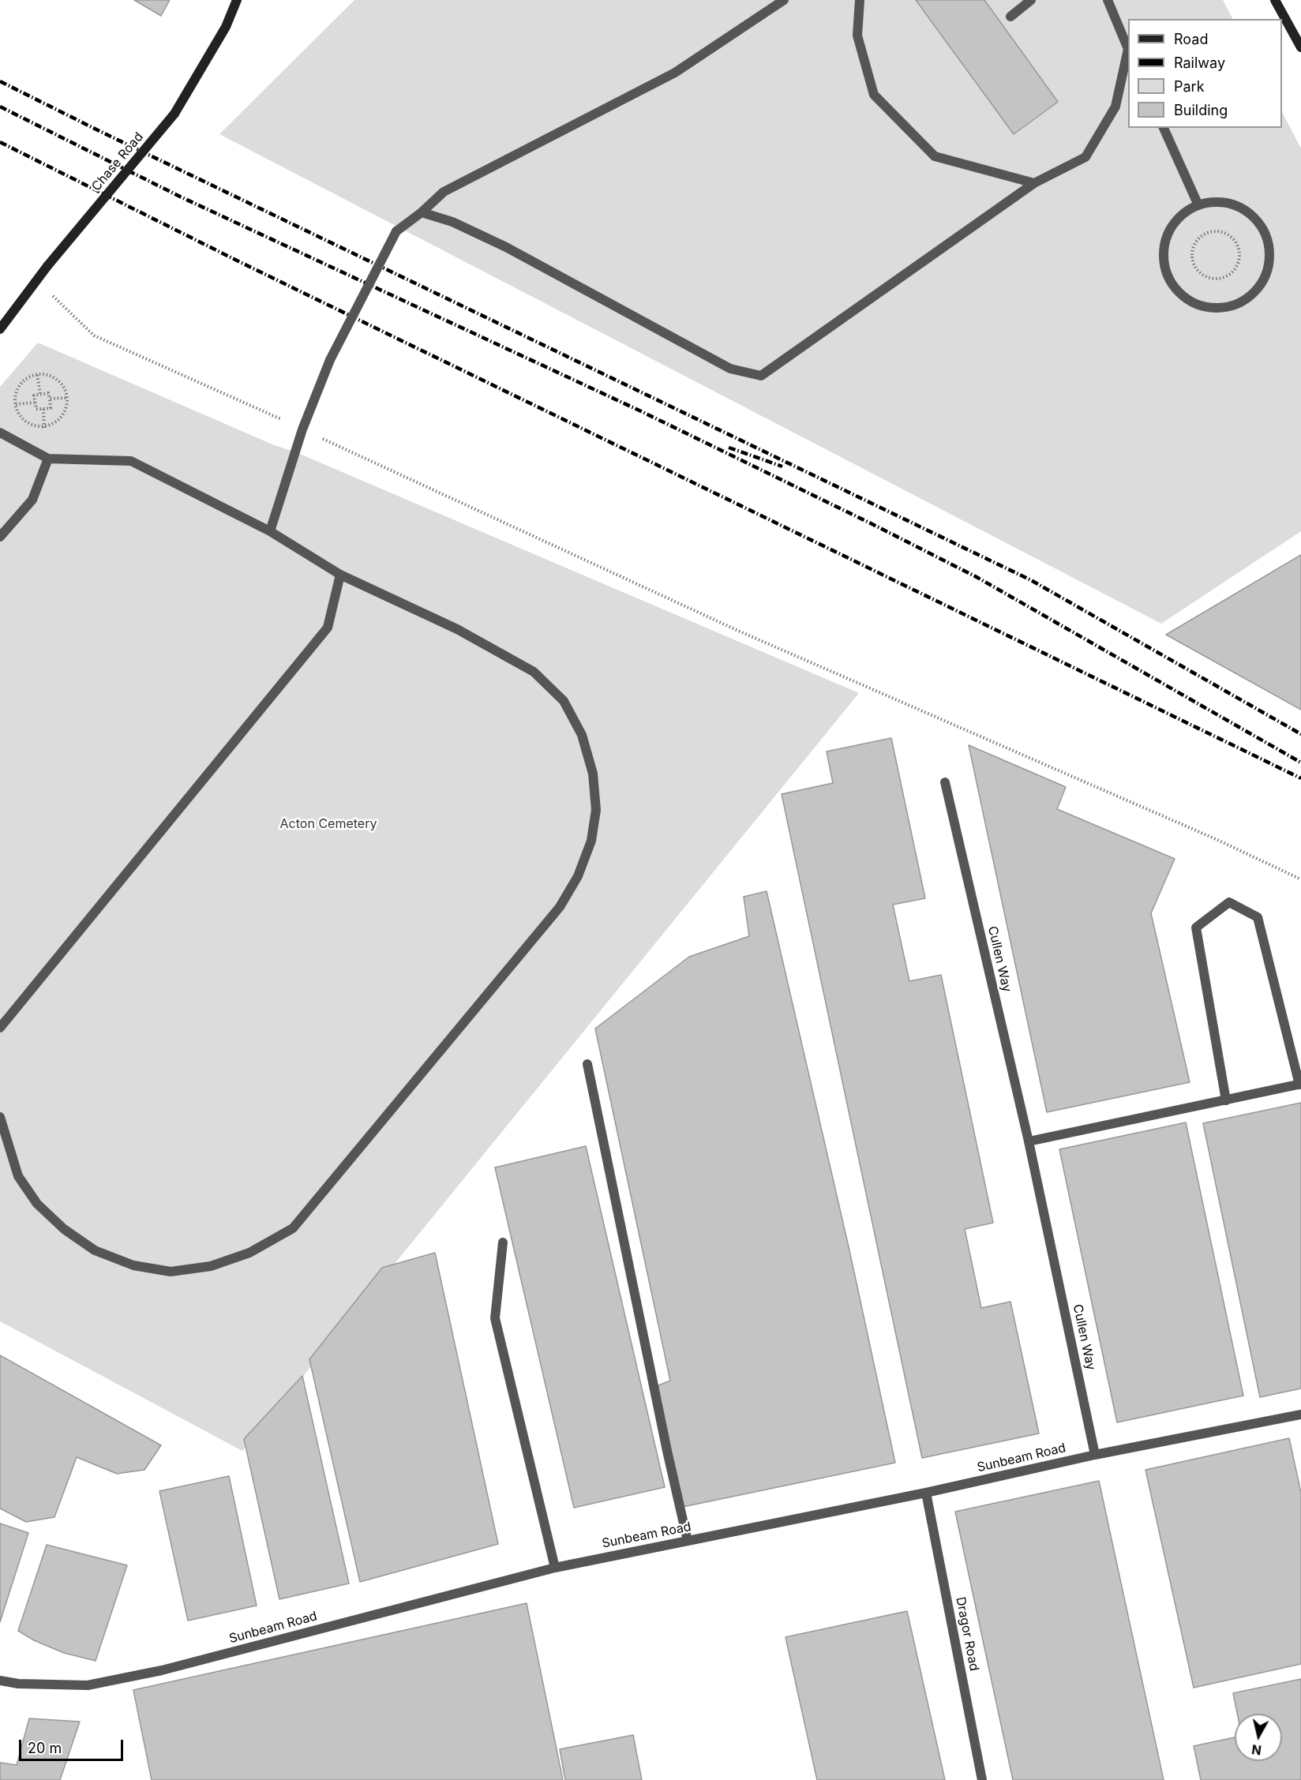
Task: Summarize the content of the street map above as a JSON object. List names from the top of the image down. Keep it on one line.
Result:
{"streets":{"street":["Chase Road","Cullen Way","Sunbeam Road","Dragor Road"]},"crossings":[["Cullen Way","Sunbeam Road"],["Sunbeam Road","Dragor Road"]],"parks":["Acton Cemetery"],"legend":["Road","Railway","Park","Building"],"scale_bar":"20 m","north":"bottom"}
